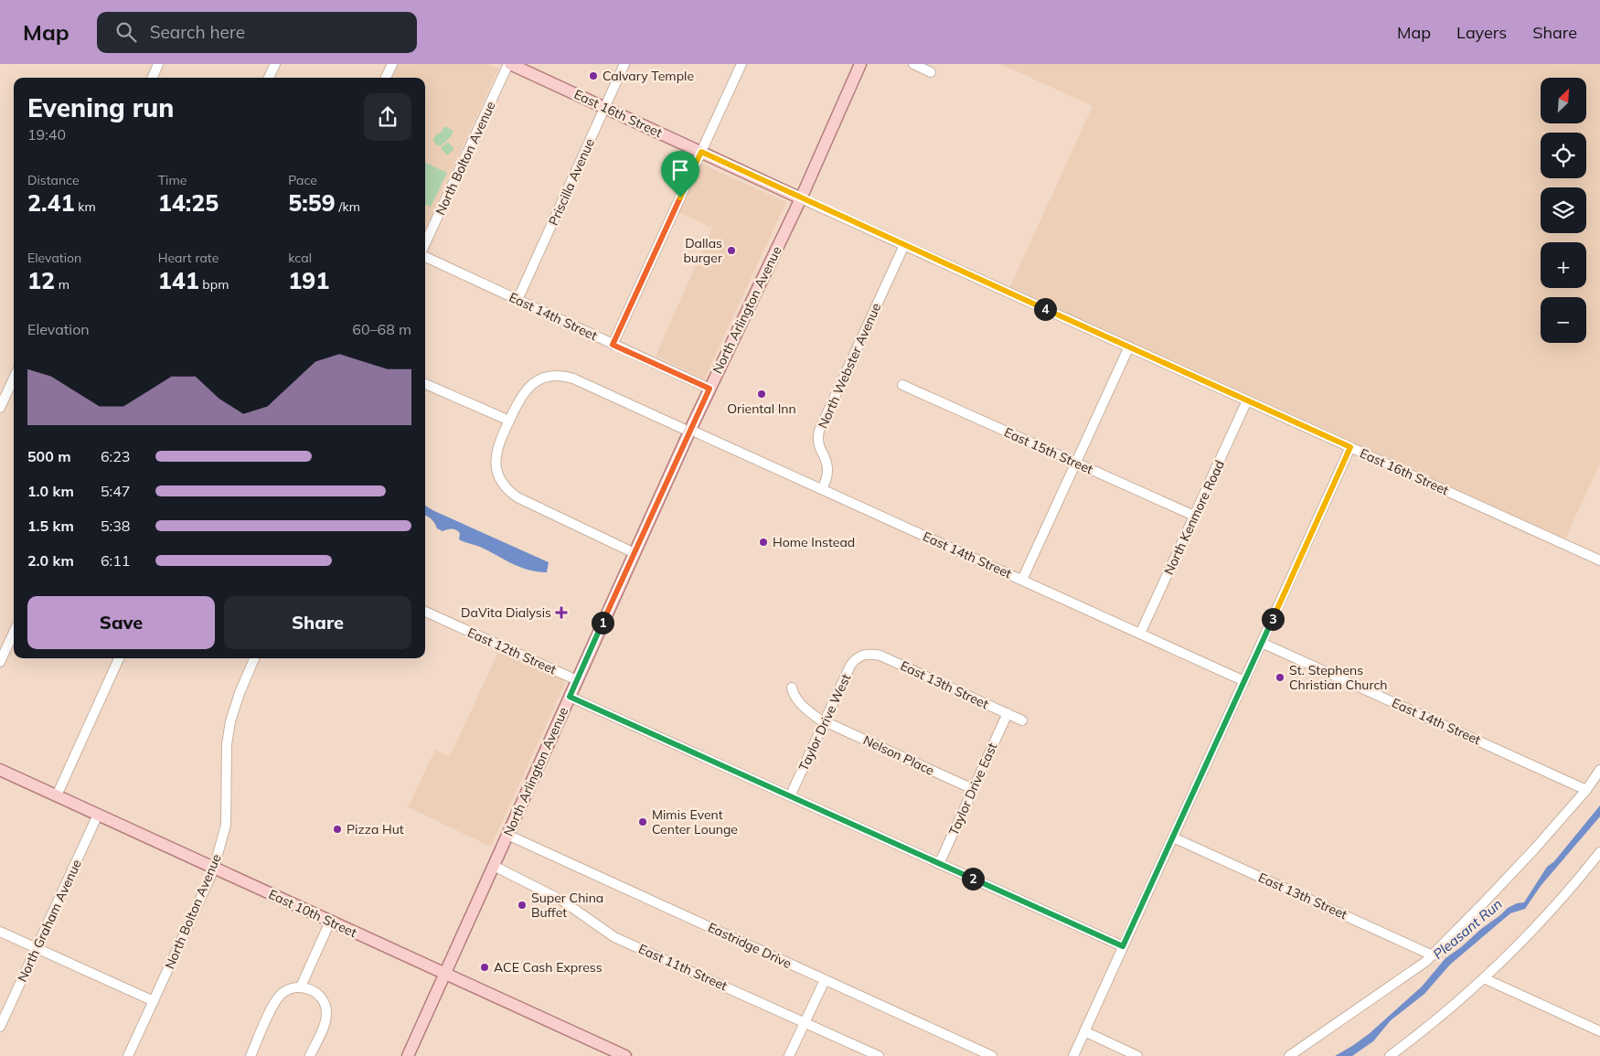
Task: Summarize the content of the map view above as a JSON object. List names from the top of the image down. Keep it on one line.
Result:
{"streets":{"main road":["East 16th Street","North Arlington Avenue","East 10th Street"],"street":["North Bolton Avenue","Priscilla Avenue","East 14th Street","North Webster Avenue","East 15th Street","North Kenmore Road","East 12th Street","East 13th Street","Taylor Drive West","Nelson Place","Taylor Drive East","North Graham Avenue","Eastridge Drive","East 11th Street"]},"crossings":[["East 16th Street","North Bolton Avenue"],["East 16th Street","Priscilla Avenue"],["East 16th Street","North Arlington Avenue"],["East 16th Street","North Webster Avenue"],["East 16th Street","North Kenmore Road"],["North Bolton Avenue","East 10th Street"],["Priscilla Avenue","East 14th Street"],["North Arlington Avenue","East 14th Street"],["North Arlington Avenue","East 12th Street"],["North Arlington Avenue","East 10th Street"],["North Arlington Avenue","Eastridge Drive"],["North Arlington Avenue","East 11th Street"],["East 14th Street","North Webster Avenue"],["East 14th Street","North Kenmore Road"],["East 15th Street","North Kenmore Road"],["East 13th Street","Taylor Drive West"],["East 13th Street","Taylor Drive East"],["Taylor Drive West","Nelson Place"],["Nelson Place","Taylor Drive East"],["East 10th Street","North Graham Avenue"]],"water":["Pleasant Run"],"places":{"other":["Calvary Temple","Dallas burger","Oriental Inn","Home Instead","St. Stephens Christian Church","Mimis Event Center Lounge","Pizza Hut","Super China Buffet","ACE Cash Express"],"health":["DaVita Dialysis"]},"north":"top right","page":{"header":"Map","search":"Search here","nav":["Map","Layers","Share"],"map_buttons":["+","−"],"heading":["Evening run","19:40"],"stats":[["Distance","2.41 km"],["Time","14:25"],["Pace","5:59 /km"],["Elevation","12 m"],["Heart rate","141 bpm"],["kcal","191"]],"pins":["4","3","1","2"],"chart":["Elevation","60–68 m"],"list":[{"name":"500 m","note":"6:23"},{"name":"1.0 km","note":"5:47"},{"name":"1.5 km","note":"5:38"},{"name":"2.0 km","note":"6:11"}],"buttons":["Save","Share"]}}
